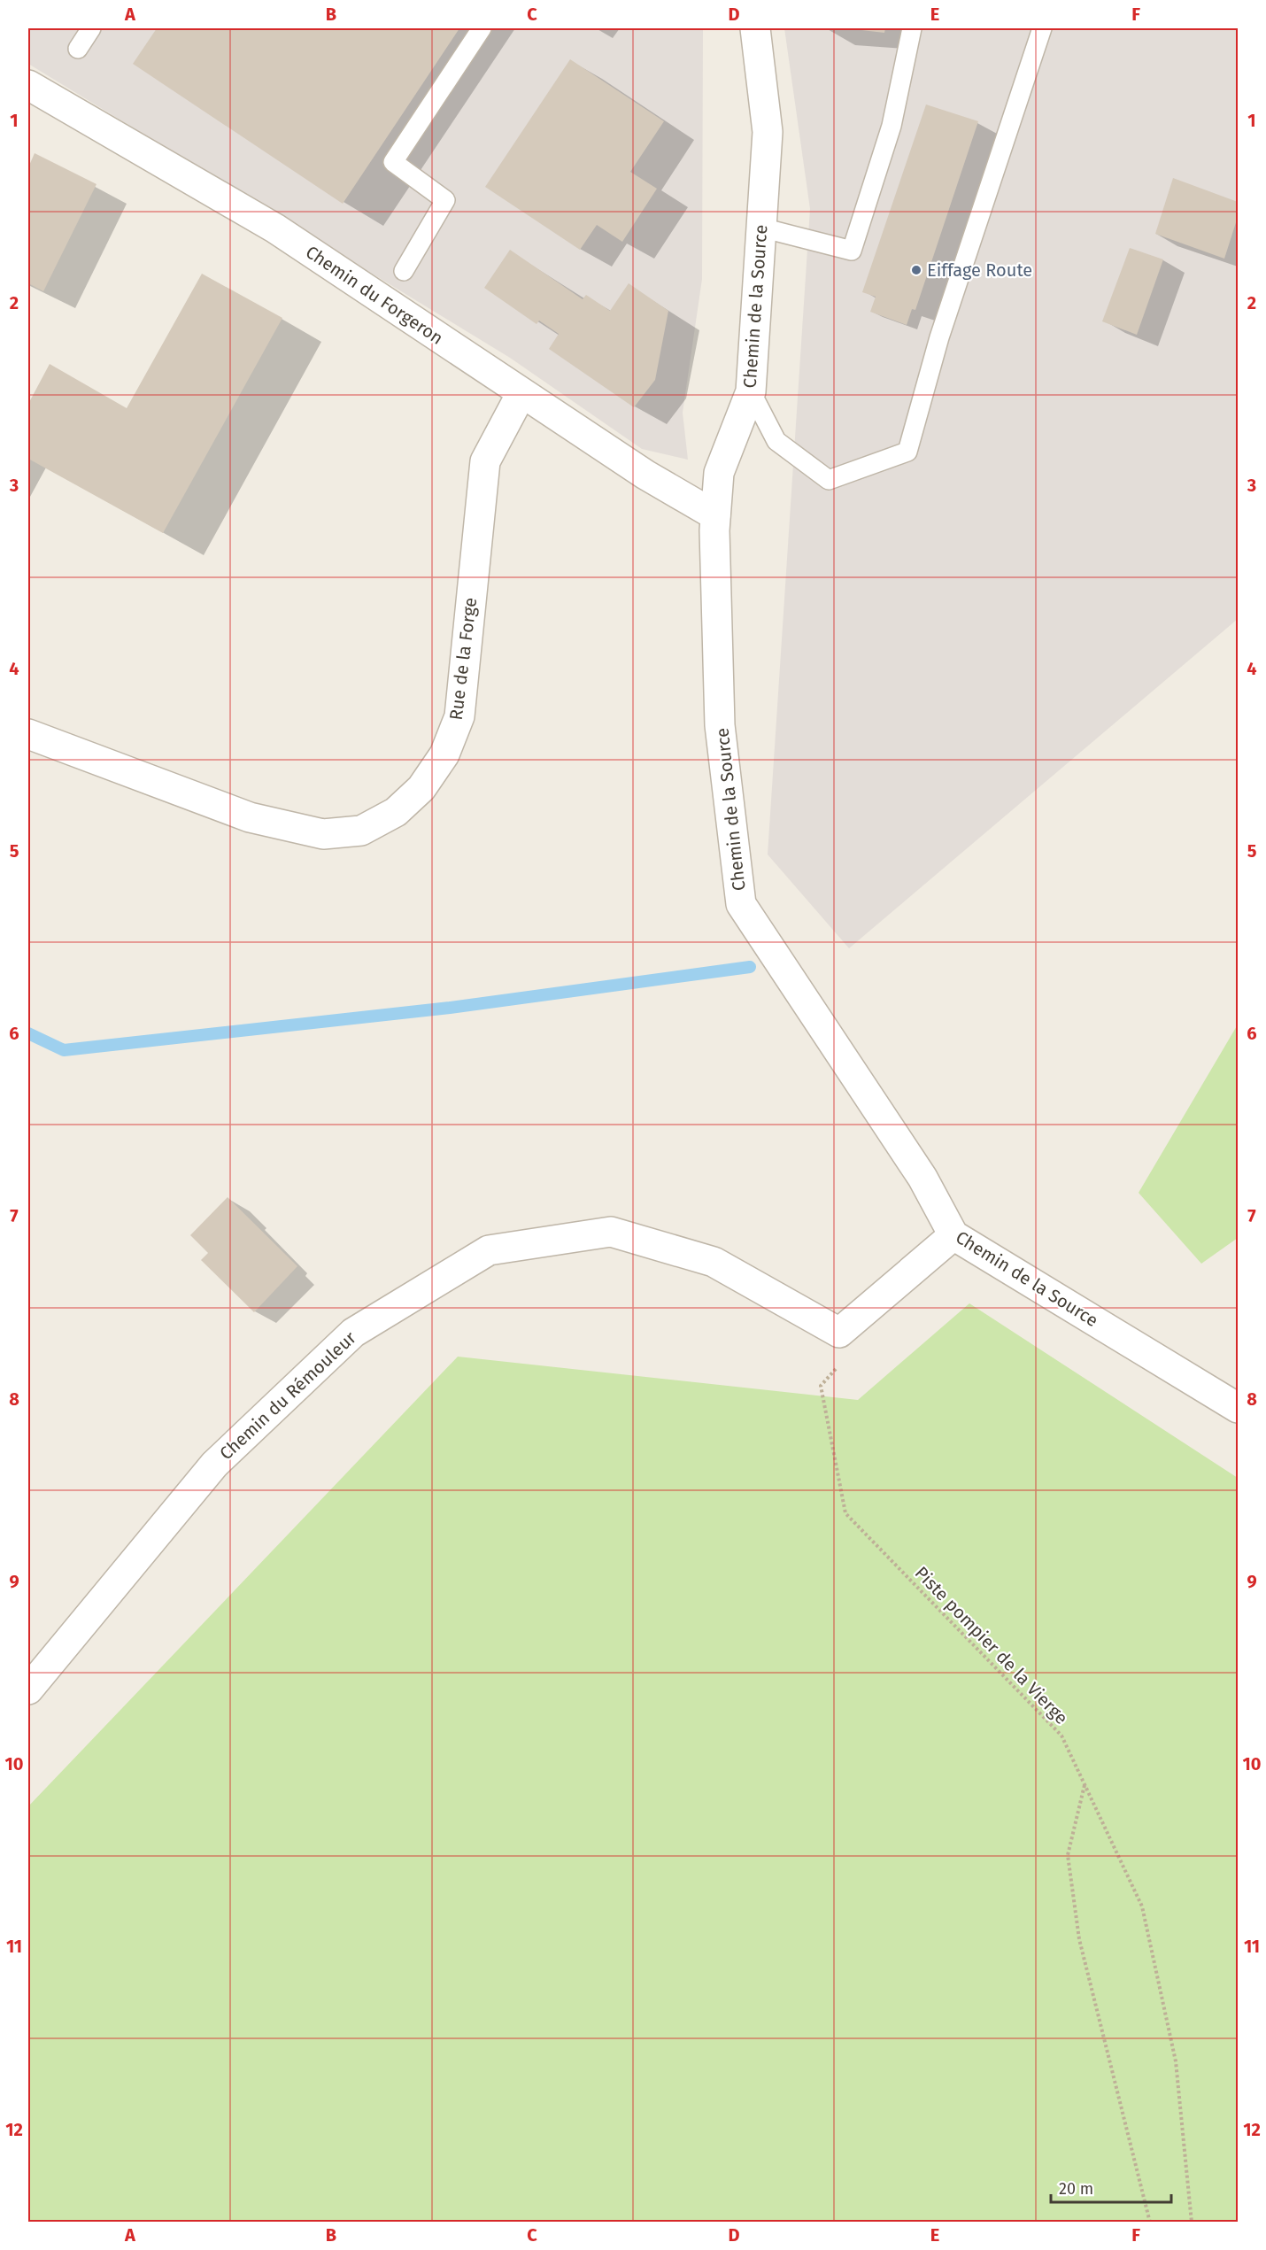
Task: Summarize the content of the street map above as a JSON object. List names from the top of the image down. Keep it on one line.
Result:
{"streets":{"street":["Chemin du Forgeron","Chemin de la Source","Rue de la Forge","Chemin du Rémouleur"],"path":["Piste pompier de la Vierge"]},"crossings":[["Chemin du Forgeron","Chemin de la Source"],["Chemin du Forgeron","Rue de la Forge"],["Chemin de la Source","Chemin du Rémouleur"]],"places":["Eiffage Route"],"scale_bar":"20 m","grid":{"columns":["A","B","C","D","E","F"],"rows":["1","2","3","4","5","6","7","8","9","10","11","12"]}}
